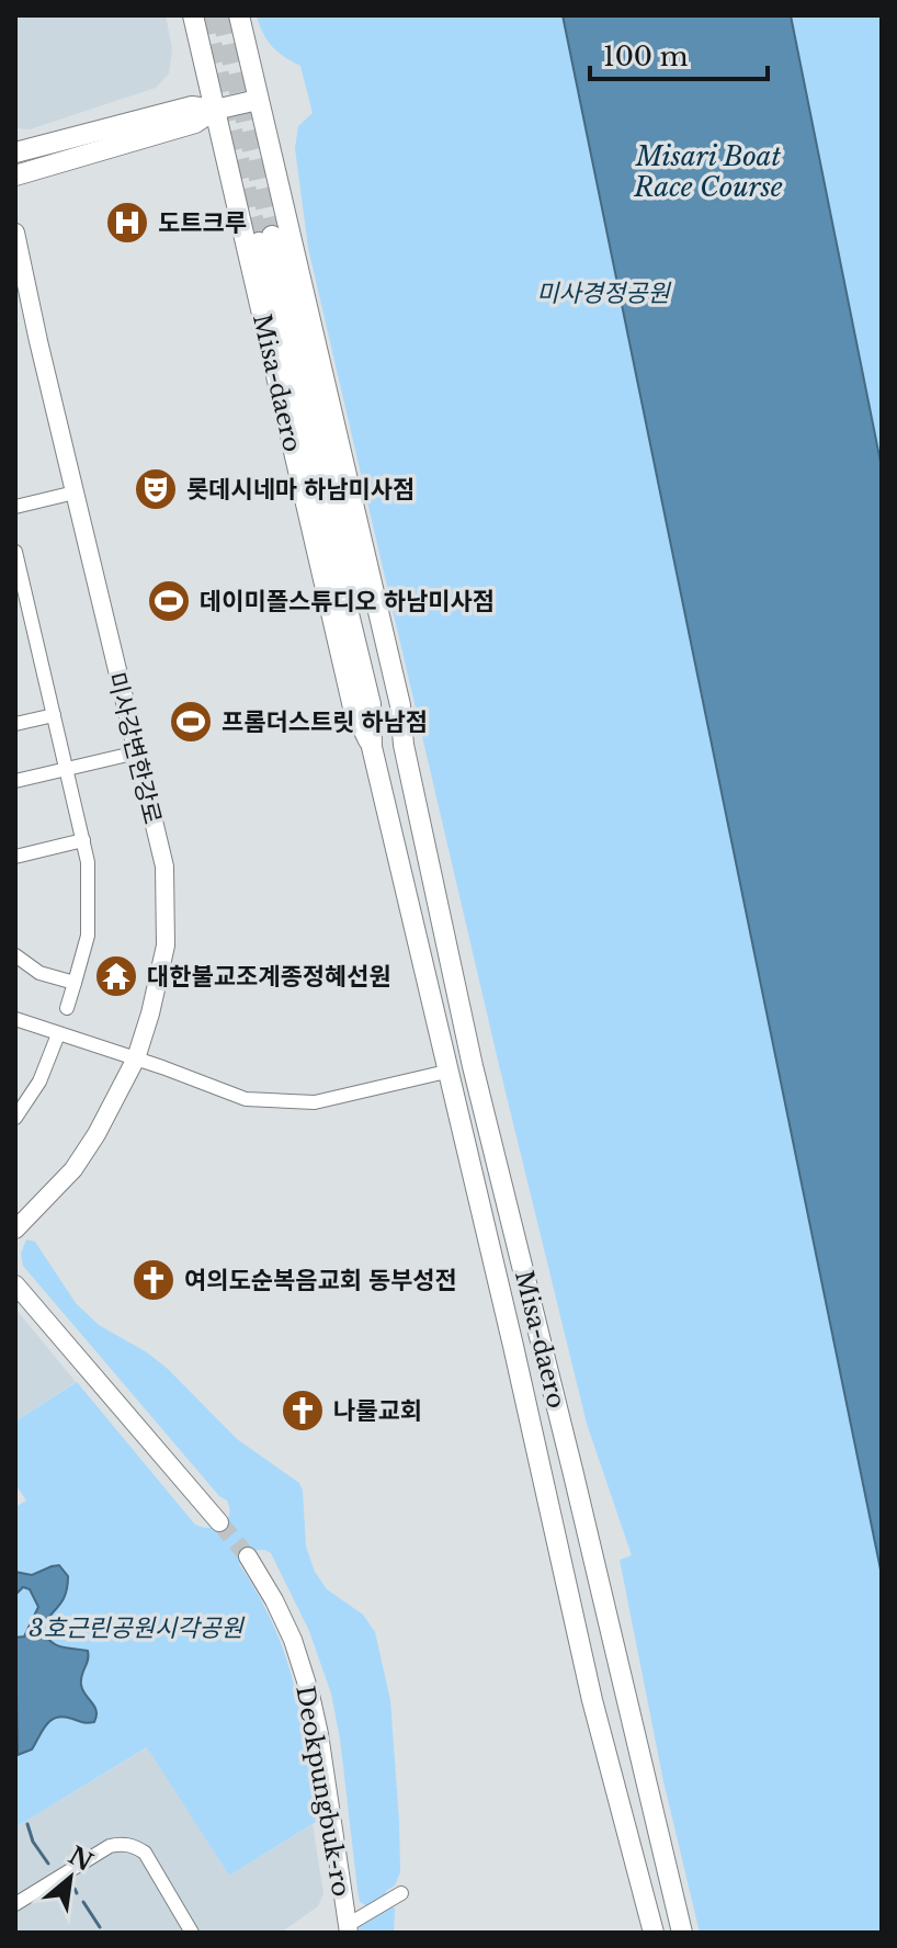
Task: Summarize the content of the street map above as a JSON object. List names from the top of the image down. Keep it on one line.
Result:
{"streets":{"main road":["Misa-daero"],"street":["미사강변한강로","Deokpungbuk-ro"]},"water":["Misari Boat Race Course"],"parks":["미사경정공원","3호근린공원시각공원"],"places":{"hospital":["도트크루"],"theatre":["롯데시네마 하남미사점"],"sports":["데이미폴스튜디오 하남미사점","프롬더스트릿 하남점"],"temple":["대한불교조계종정혜선원"],"church":["여의도순복음교회 동부성전","나룰교회"]},"scale_bar":"100 m","north":"top right"}
